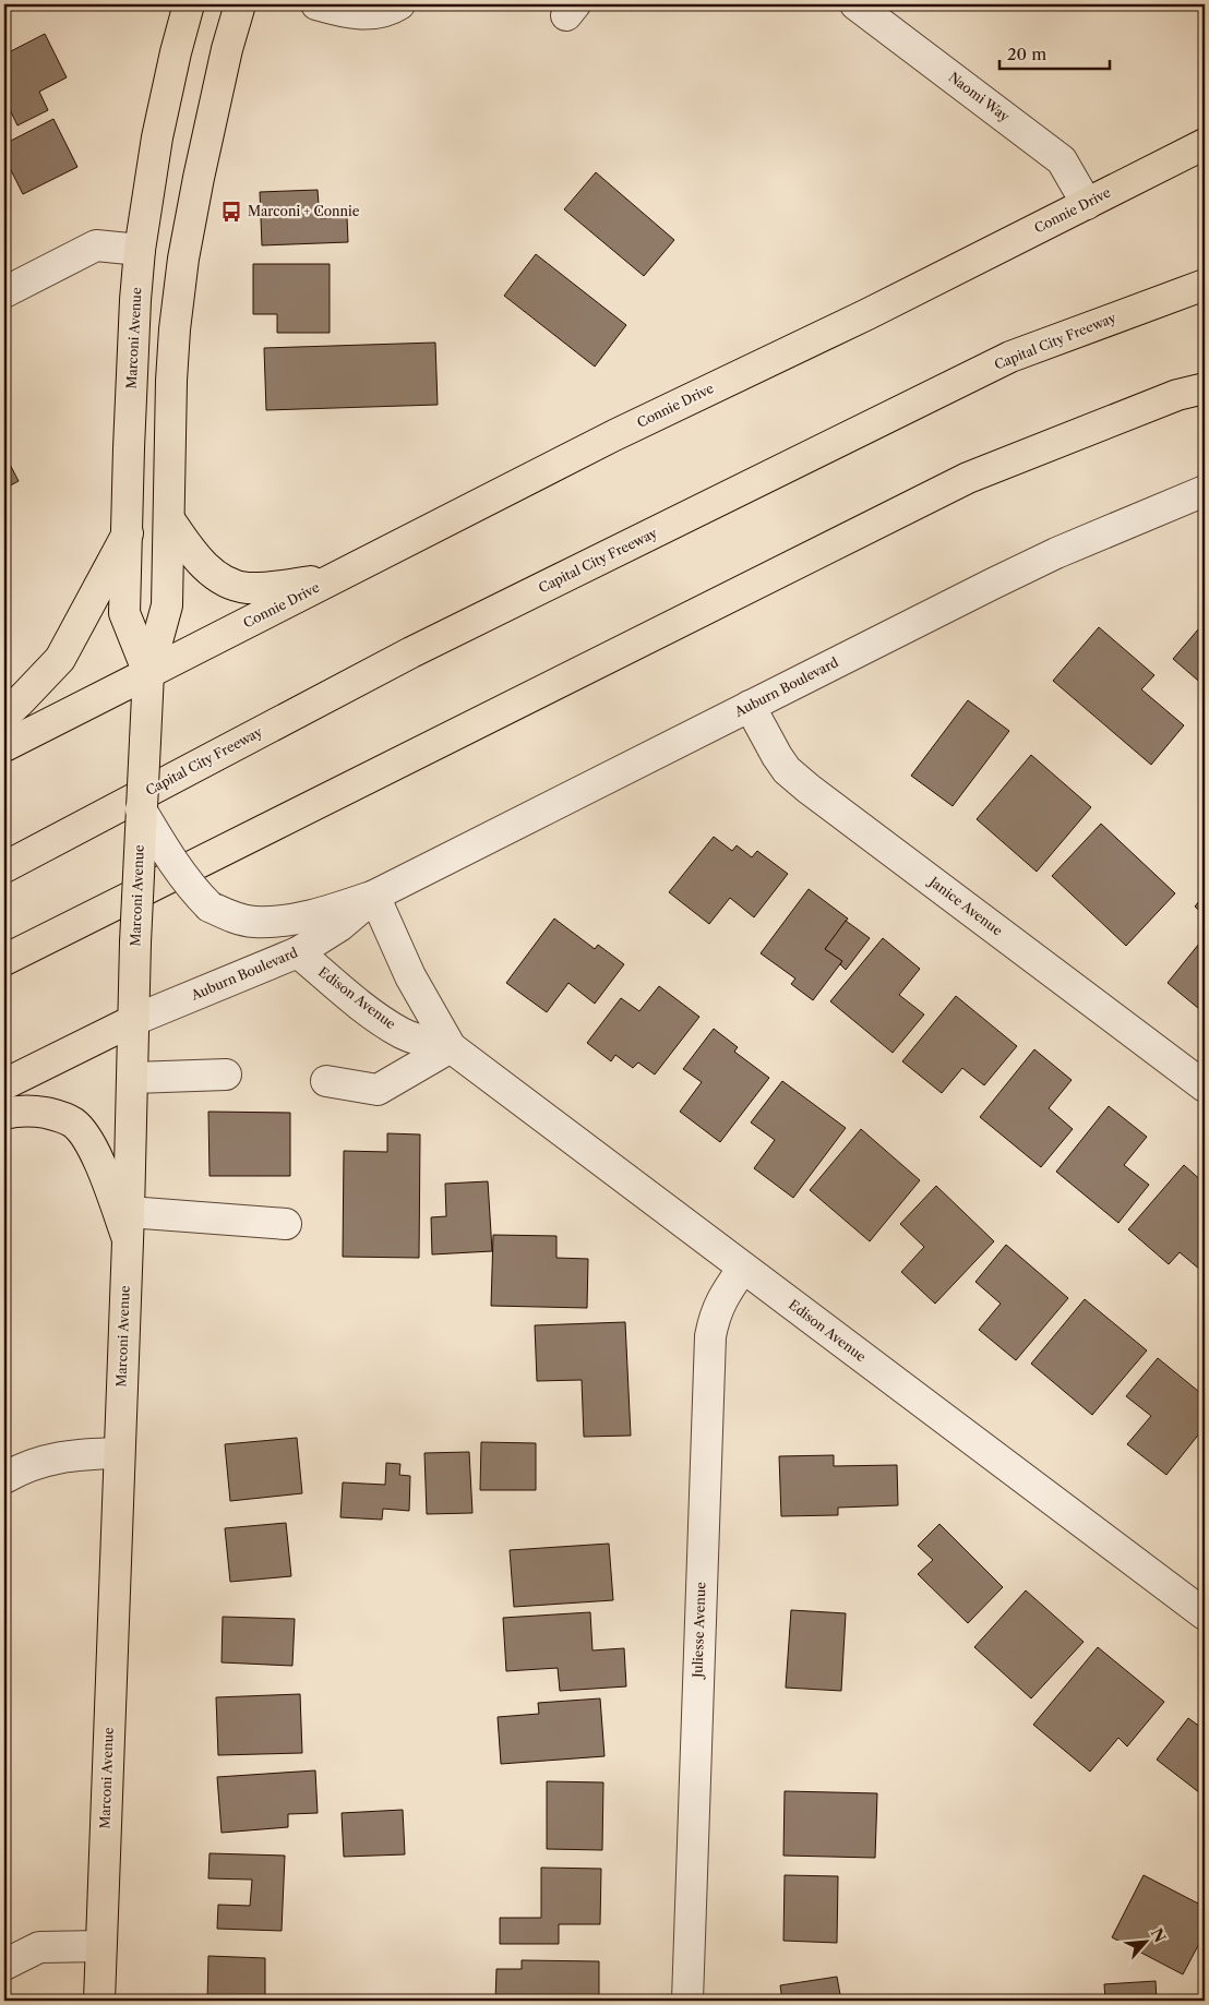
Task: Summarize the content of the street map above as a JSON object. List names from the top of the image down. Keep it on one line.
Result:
{"streets":{"main road":["Connie Drive","Marconi Avenue","Capital City Freeway"],"street":["Naomi Way","Auburn Boulevard","Janice Avenue","Edison Avenue","Juliesse Avenue"]},"crossings":[["Naomi Way","Connie Drive"],["Connie Drive","Marconi Avenue"],["Marconi Avenue","Auburn Boulevard"],["Auburn Boulevard","Janice Avenue"],["Auburn Boulevard","Edison Avenue"],["Edison Avenue","Juliesse Avenue"]],"places":{"bus stop":["Marconi + Connie"]},"scale_bar":"20 m","north":"top right"}
